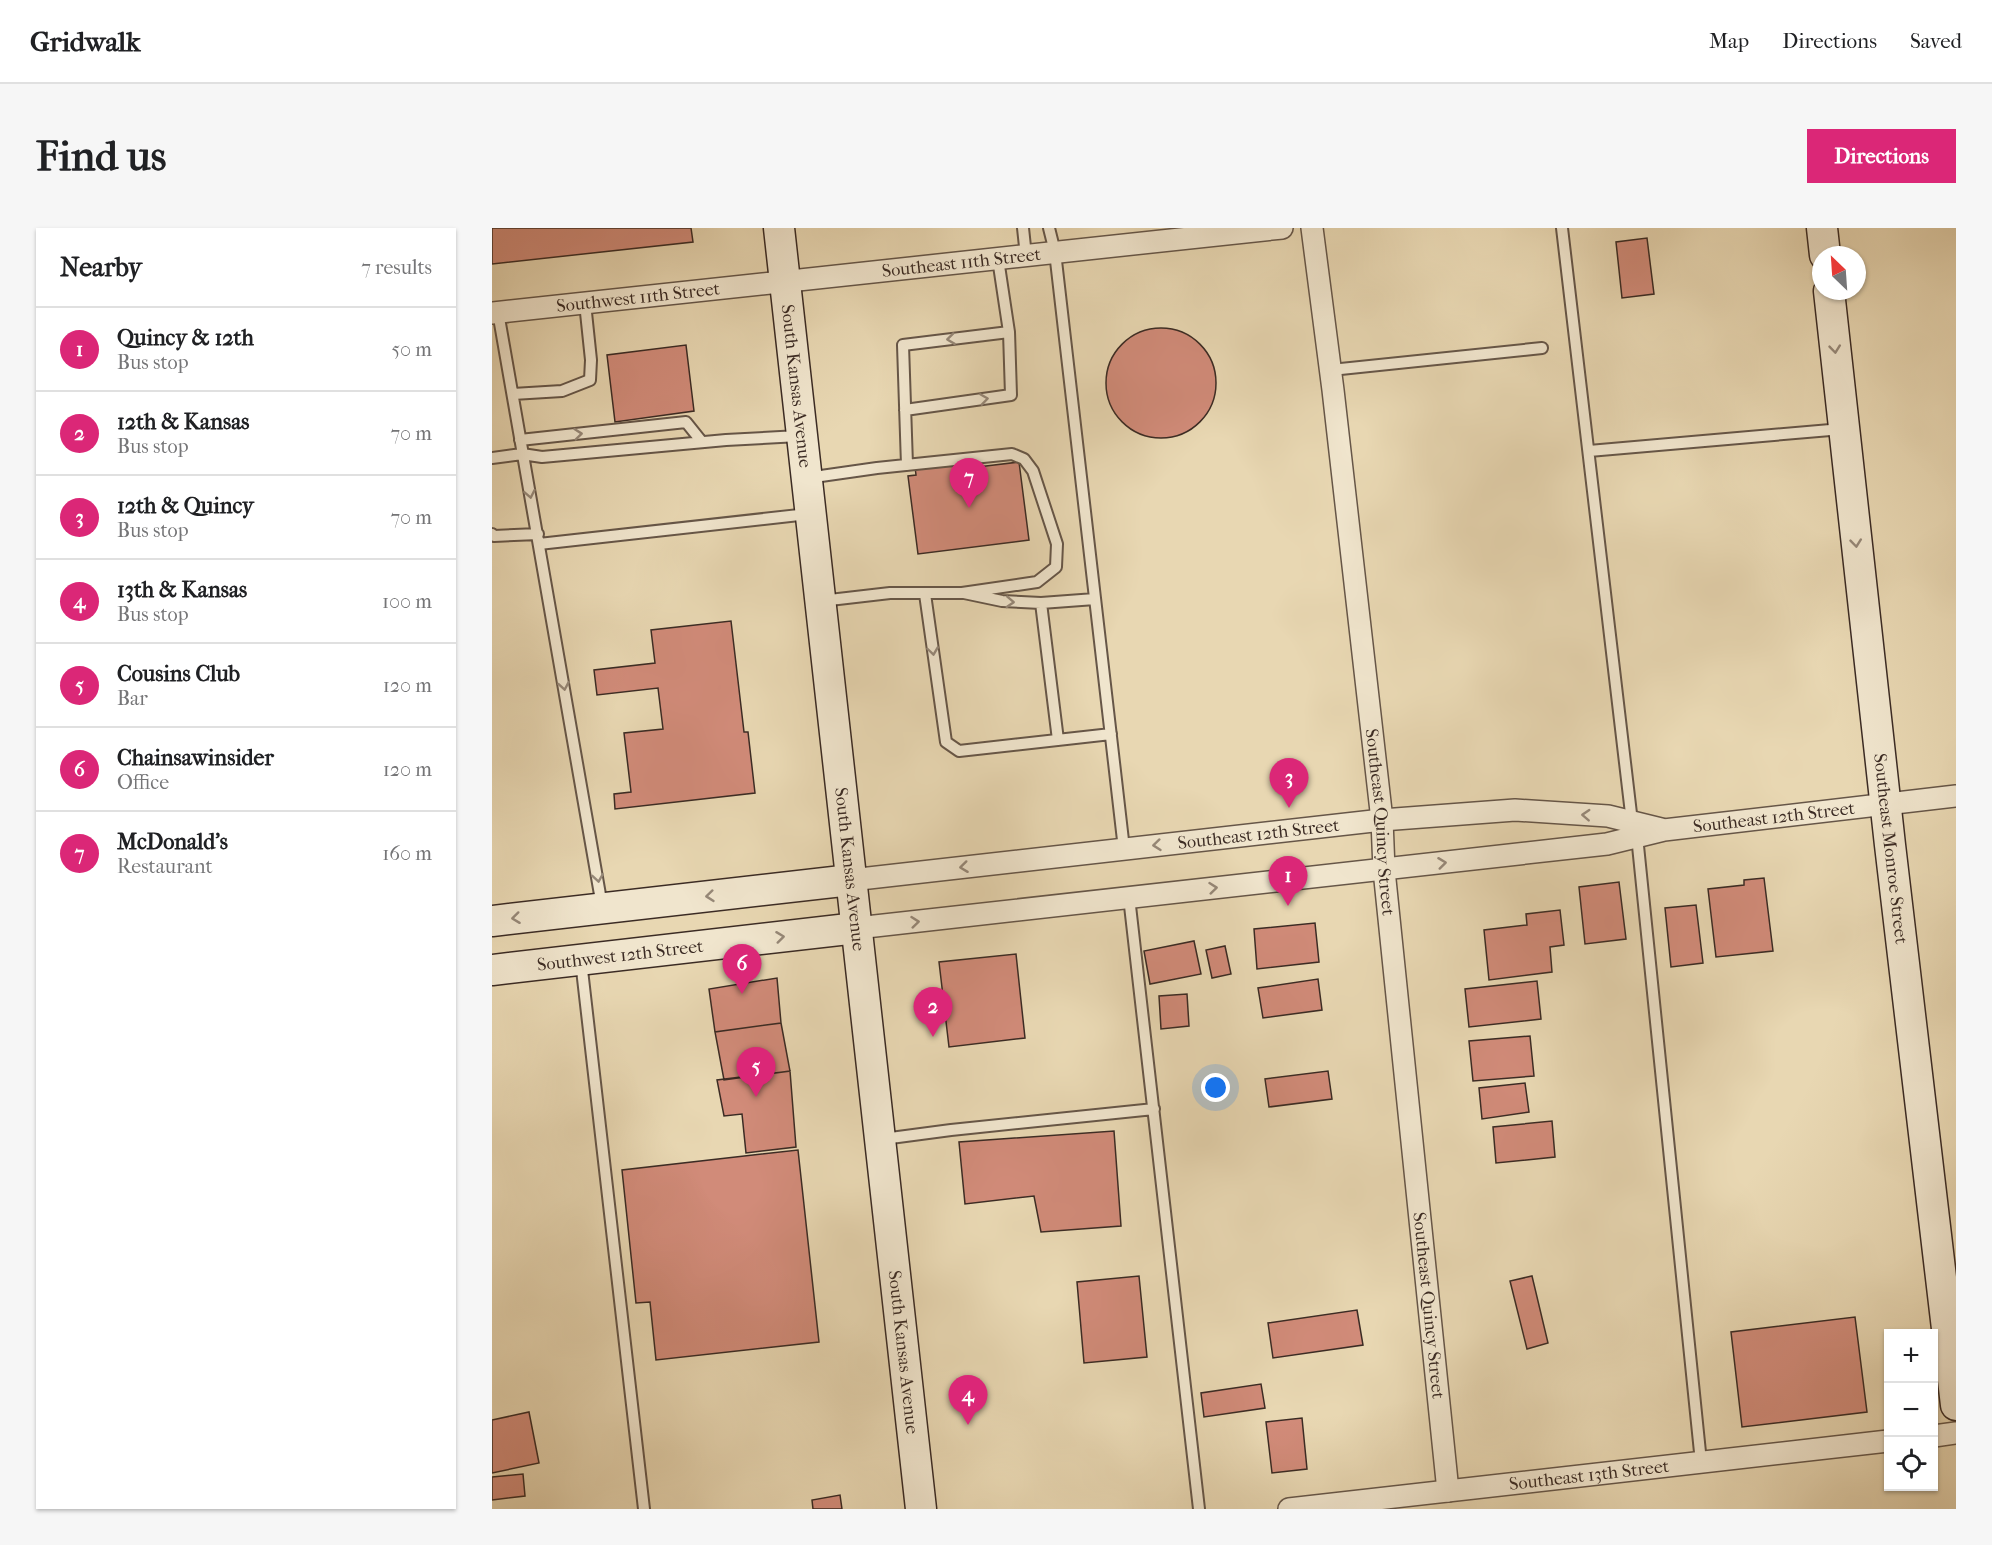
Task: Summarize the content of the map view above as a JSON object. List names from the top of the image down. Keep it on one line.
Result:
{"streets":{"main road":["South Kansas Avenue","Southeast Monroe Street","Southwest 12th Street"],"street":["Southeast 11th Street","Southwest 11th Street","Southeast 12th Street","Southeast Quincy Street","Southeast 13th Street"]},"crossings":[["Southeast 11th Street","Southwest 11th Street"],["Southeast 11th Street","South Kansas Avenue"],["Southwest 11th Street","South Kansas Avenue"],["South Kansas Avenue","Southeast 12th Street"],["South Kansas Avenue","Southwest 12th Street"],["Southeast 12th Street","Southeast Quincy Street"],["Southeast 12th Street","Southeast Monroe Street"],["Southeast 12th Street","Southwest 12th Street"],["Southeast Quincy Street","Southeast 13th Street"]],"one_way":["Southeast Monroe Street"],"north":"top left","page":{"header":"Gridwalk","nav":["Map","Directions","Saved"],"buttons":"Directions","title":"Find us","heading":["Nearby","7 results"],"list":[{"mark":"1","name":"Quincy & 12th","note":"Bus stop","value":"50 m"},{"mark":"2","name":"12th & Kansas","note":"Bus stop","value":"70 m"},{"mark":"3","name":"12th & Quincy","note":"Bus stop","value":"70 m"},{"mark":"4","name":"13th & Kansas","note":"Bus stop","value":"100 m"},{"mark":"5","name":"Cousins Club","note":"Bar","value":"120 m"},{"mark":"6","name":"Chainsawinsider","note":"Office","value":"120 m"},{"mark":"7","name":"McDonald's","note":"Restaurant","value":"160 m"}],"pins":["7","3","1","6","2","5","4"],"map_buttons":["+","−"]}}
